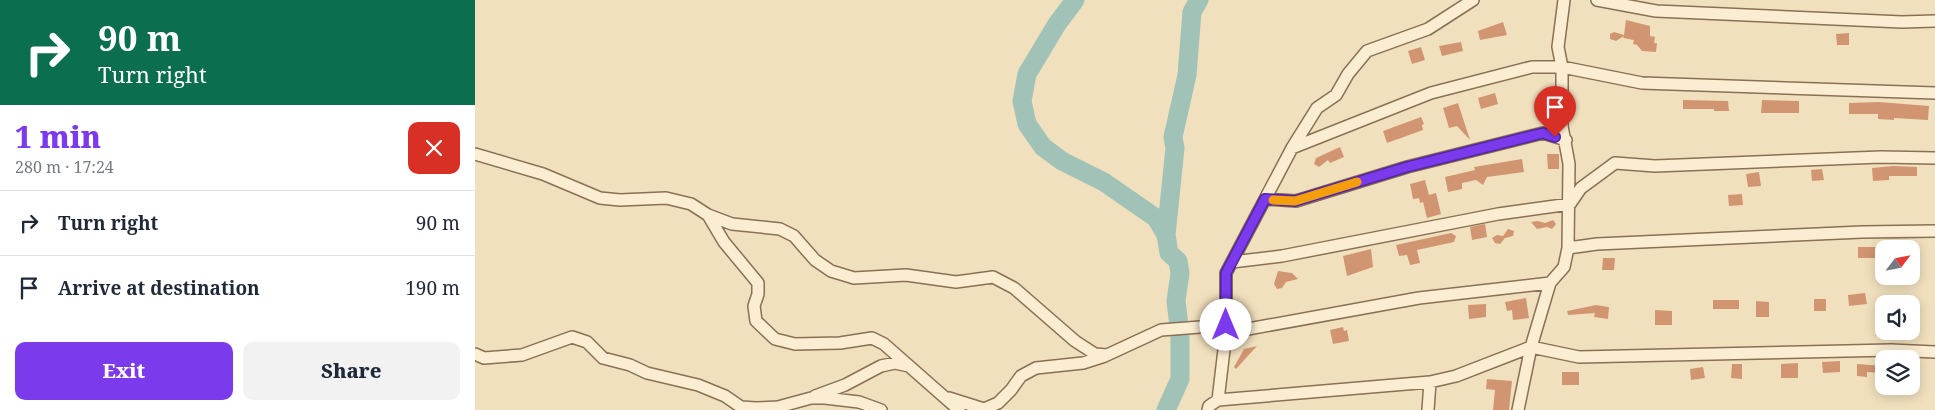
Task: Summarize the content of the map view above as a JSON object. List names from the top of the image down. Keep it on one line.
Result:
{"north":"top right","page":{"turn":["90 m","Turn right"],"heading":["1 min","280 m · 17:24"],"list":[{"name":"Turn right","value":"90 m"},{"name":"Arrive at destination","value":"190 m"}],"buttons":["Exit","Share"]}}
